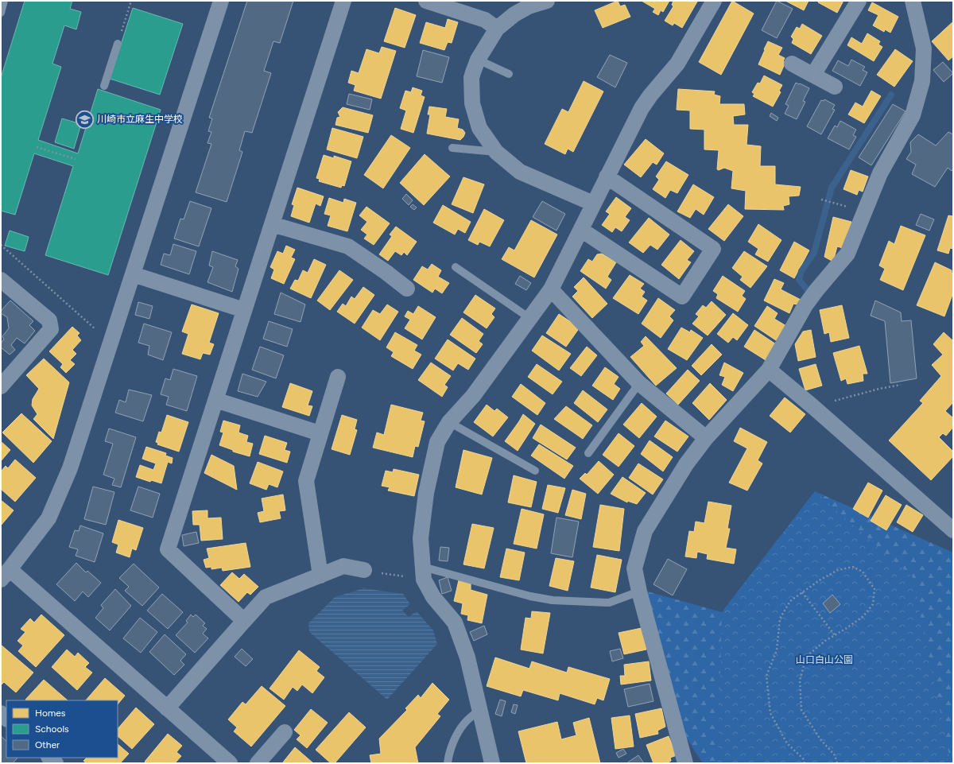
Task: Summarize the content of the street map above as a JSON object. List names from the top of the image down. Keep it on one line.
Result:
{"parks":["山口白山公園"],"places":{"school or university":["川崎市立麻生中学校"]},"legend":["Homes","Schools","Other"]}
